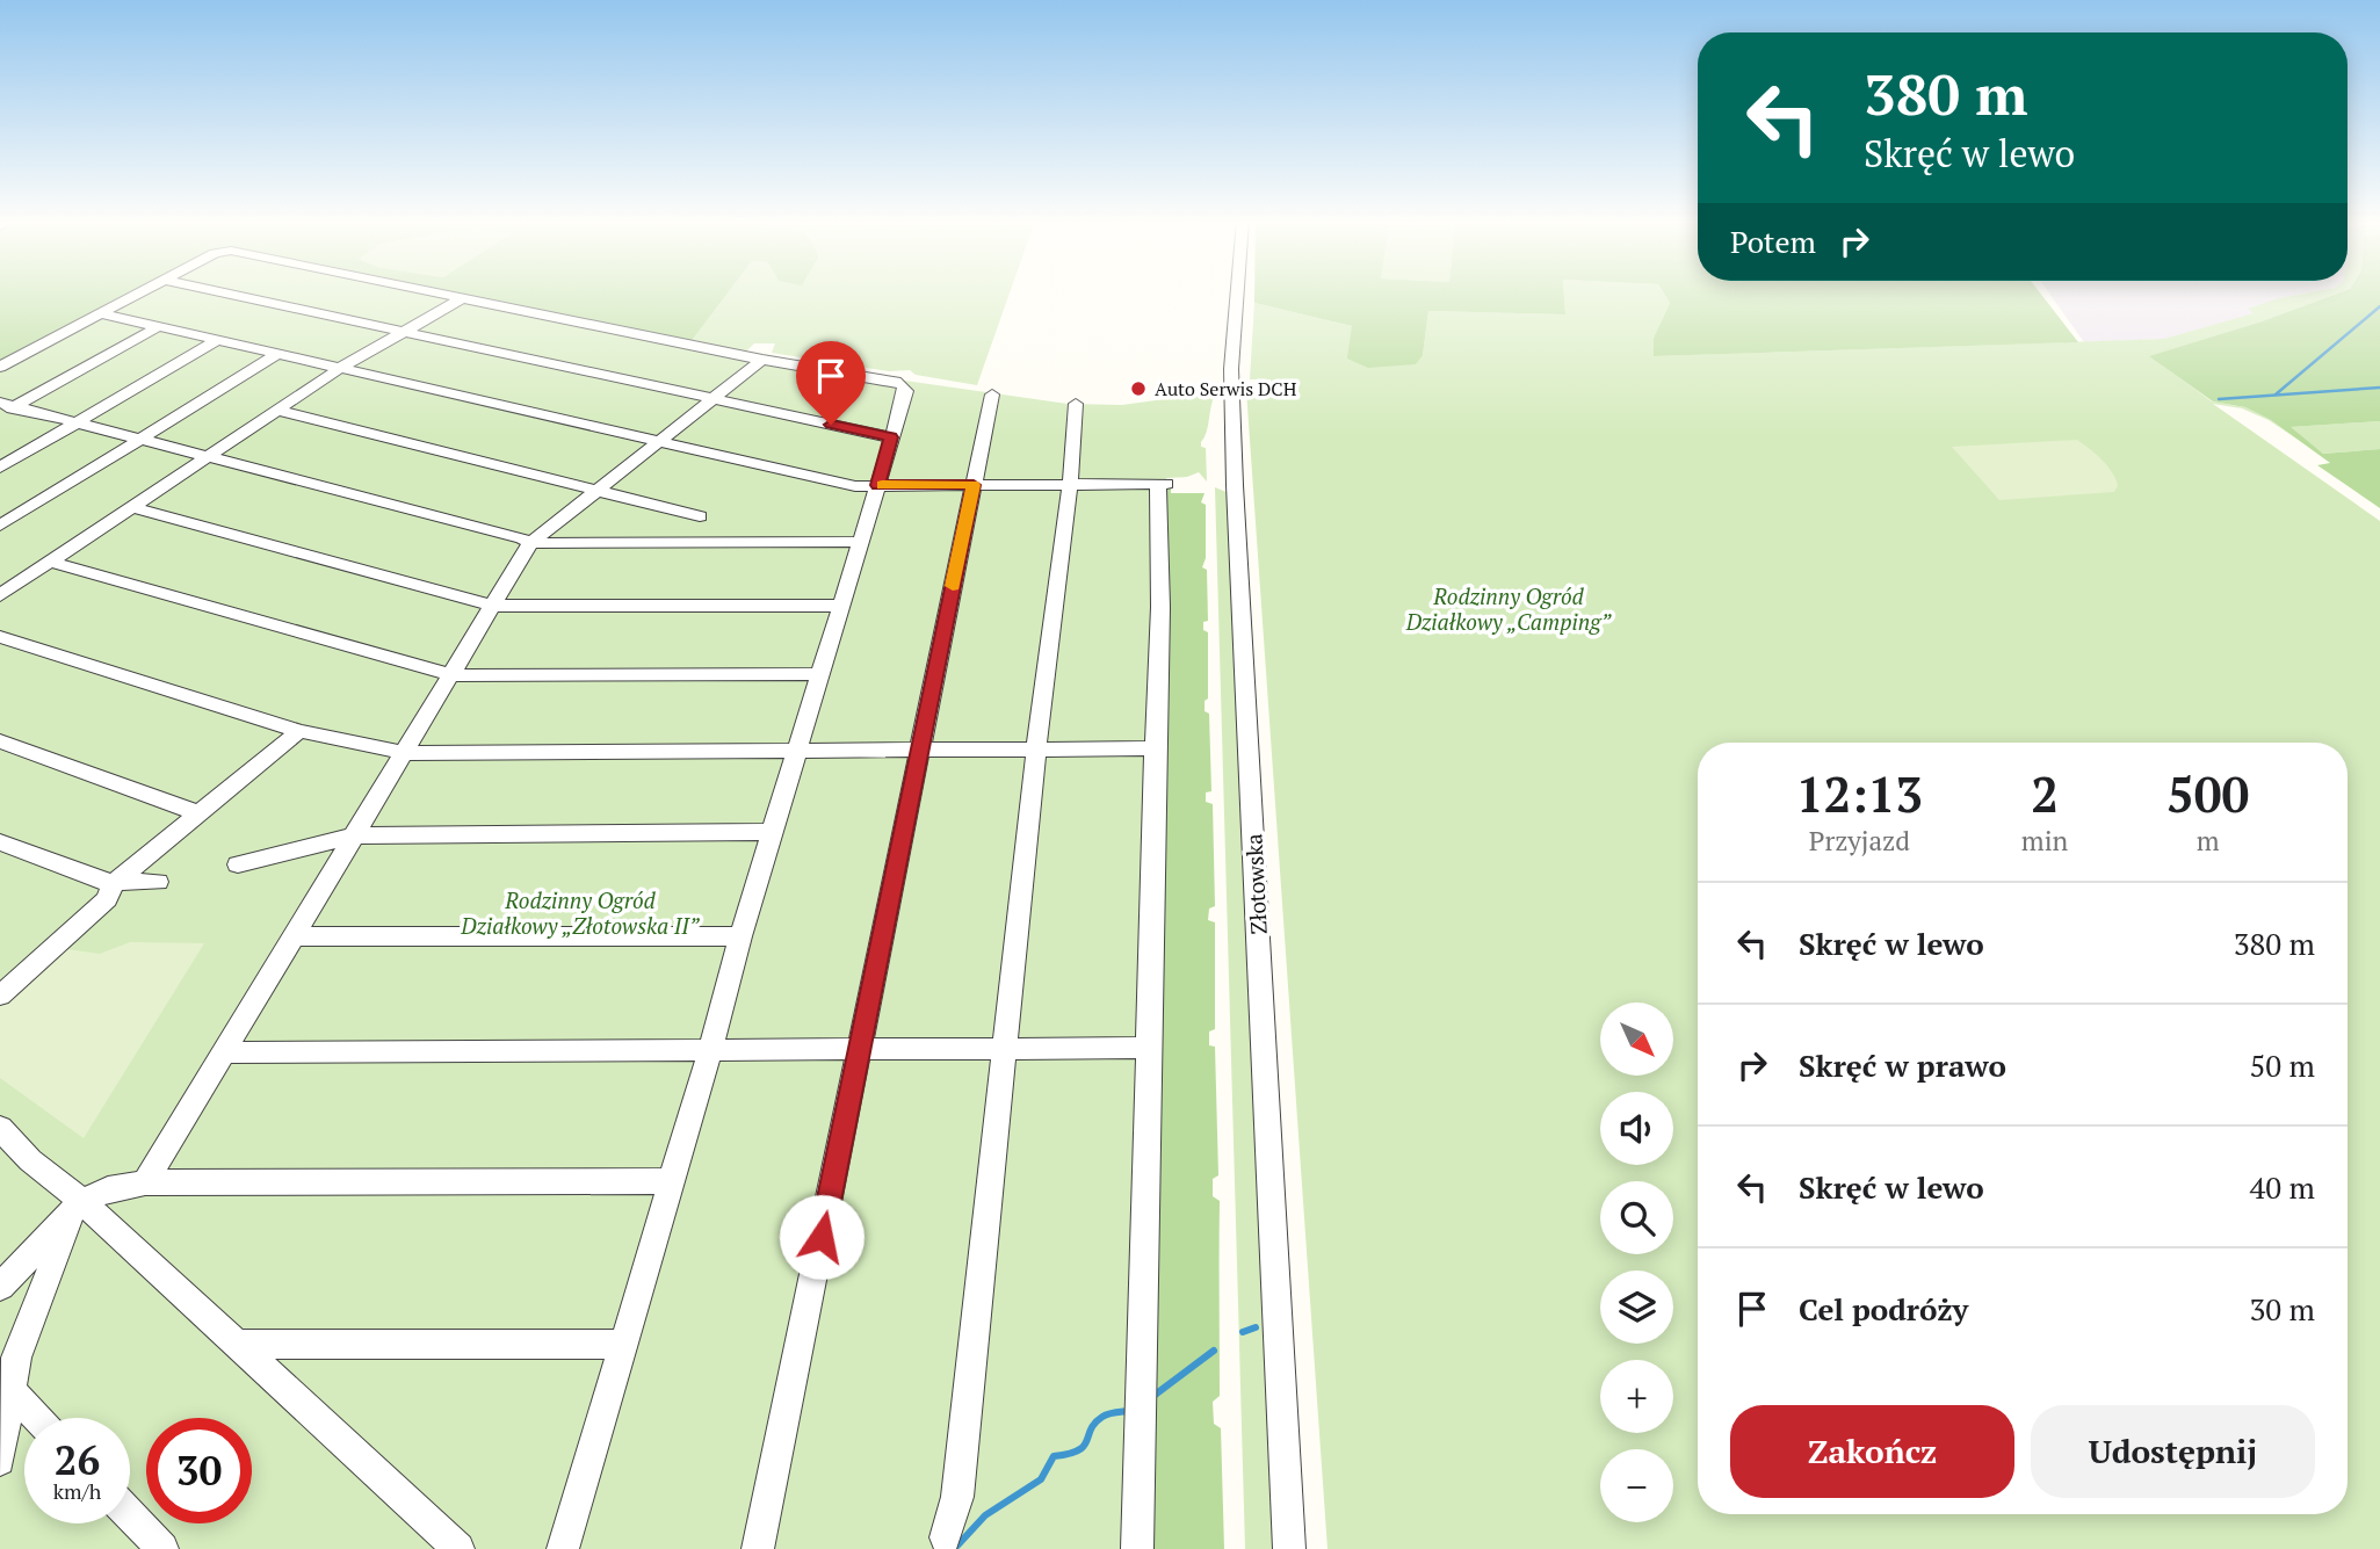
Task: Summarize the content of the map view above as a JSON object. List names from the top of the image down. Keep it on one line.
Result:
{"streets":{"street":["Złotowska"]},"parks":["Rodzinny Ogród Działkowy „Camping”","Rodzinny Ogród Działkowy „Złotowska II”"],"places":["Auto Serwis DCH"],"north":"bottom right","page":{"turn":["380 m","Skręć w lewo"],"then":"Potem","eta":["12:13","Przyjazd","2","min","500","m"],"list":[{"name":"Skręć w lewo","value":"380 m"},{"name":"Skręć w prawo","value":"50 m"},{"name":"Skręć w lewo","value":"40 m"},{"name":"Cel podróży","value":"30 m"}],"map_buttons":["+","−"],"buttons":["Zakończ","Udostępnij"],"speed":"26 km/h","limit":"30"}}
